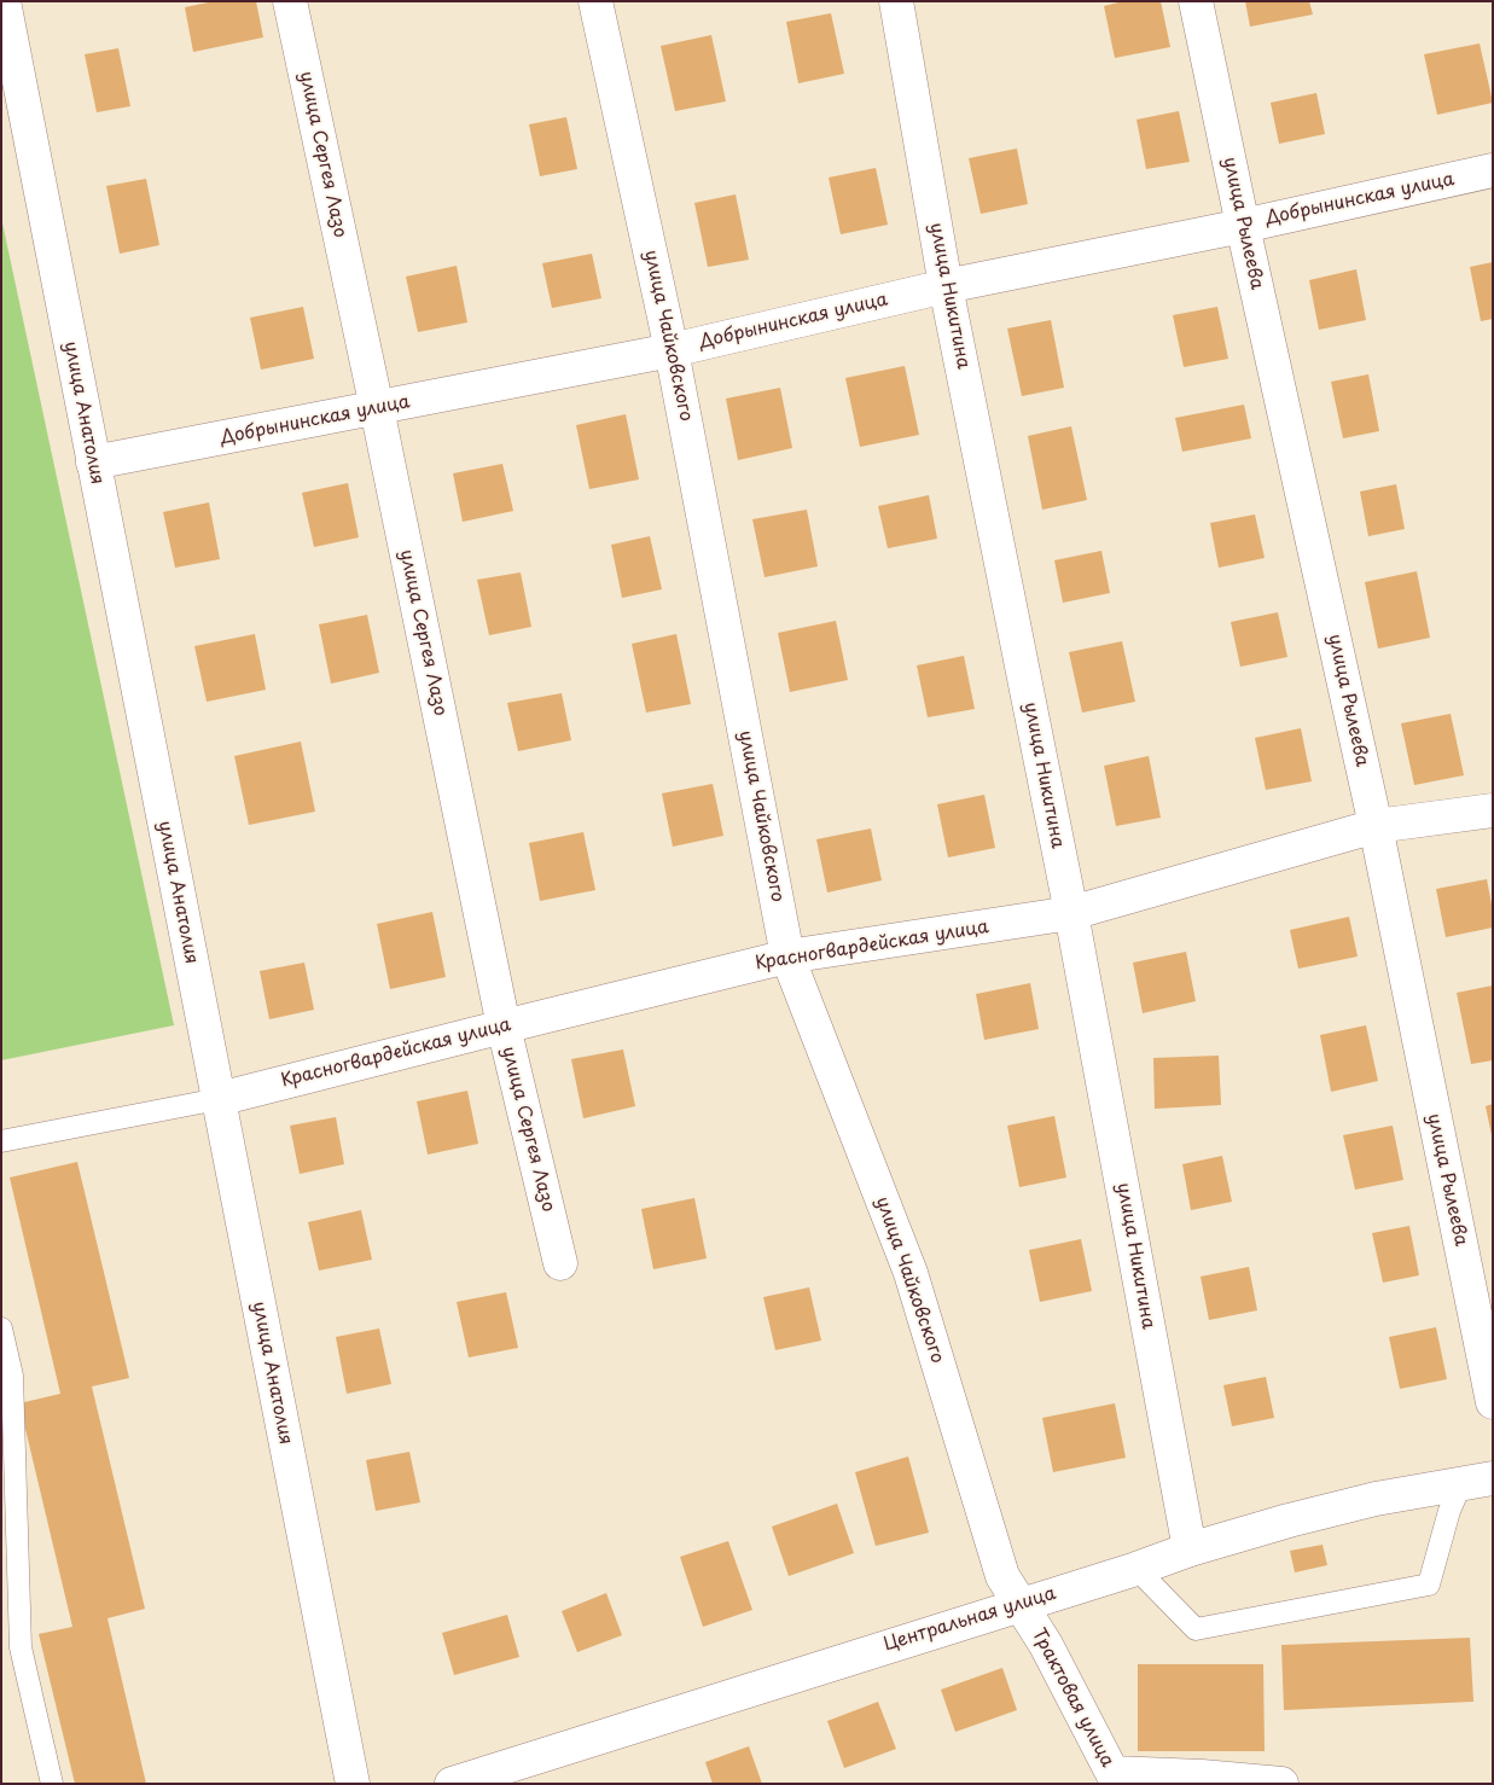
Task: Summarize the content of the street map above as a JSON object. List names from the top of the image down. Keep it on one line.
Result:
{"streets":{"street":["улица Сергея Лазо","Добрынинская улица","улица Рылеева","улица Никитина","улица Чайковского","улица Анатолия","Красногвардейская улица","Центральная улица","Трактовая улица"]},"crossings":[["улица Сергея Лазо","Добрынинская улица"],["улица Сергея Лазо","Красногвардейская улица"],["Добрынинская улица","улица Рылеева"],["Добрынинская улица","улица Никитина"],["Добрынинская улица","улица Чайковского"],["Добрынинская улица","улица Анатолия"],["улица Рылеева","Красногвардейская улица"],["улица Никитина","Красногвардейская улица"],["улица Никитина","Центральная улица"],["улица Чайковского","Красногвардейская улица"],["улица Чайковского","Центральная улица"],["улица Чайковского","Трактовая улица"],["улица Анатолия","Красногвардейская улица"],["Центральная улица","Трактовая улица"]]}
